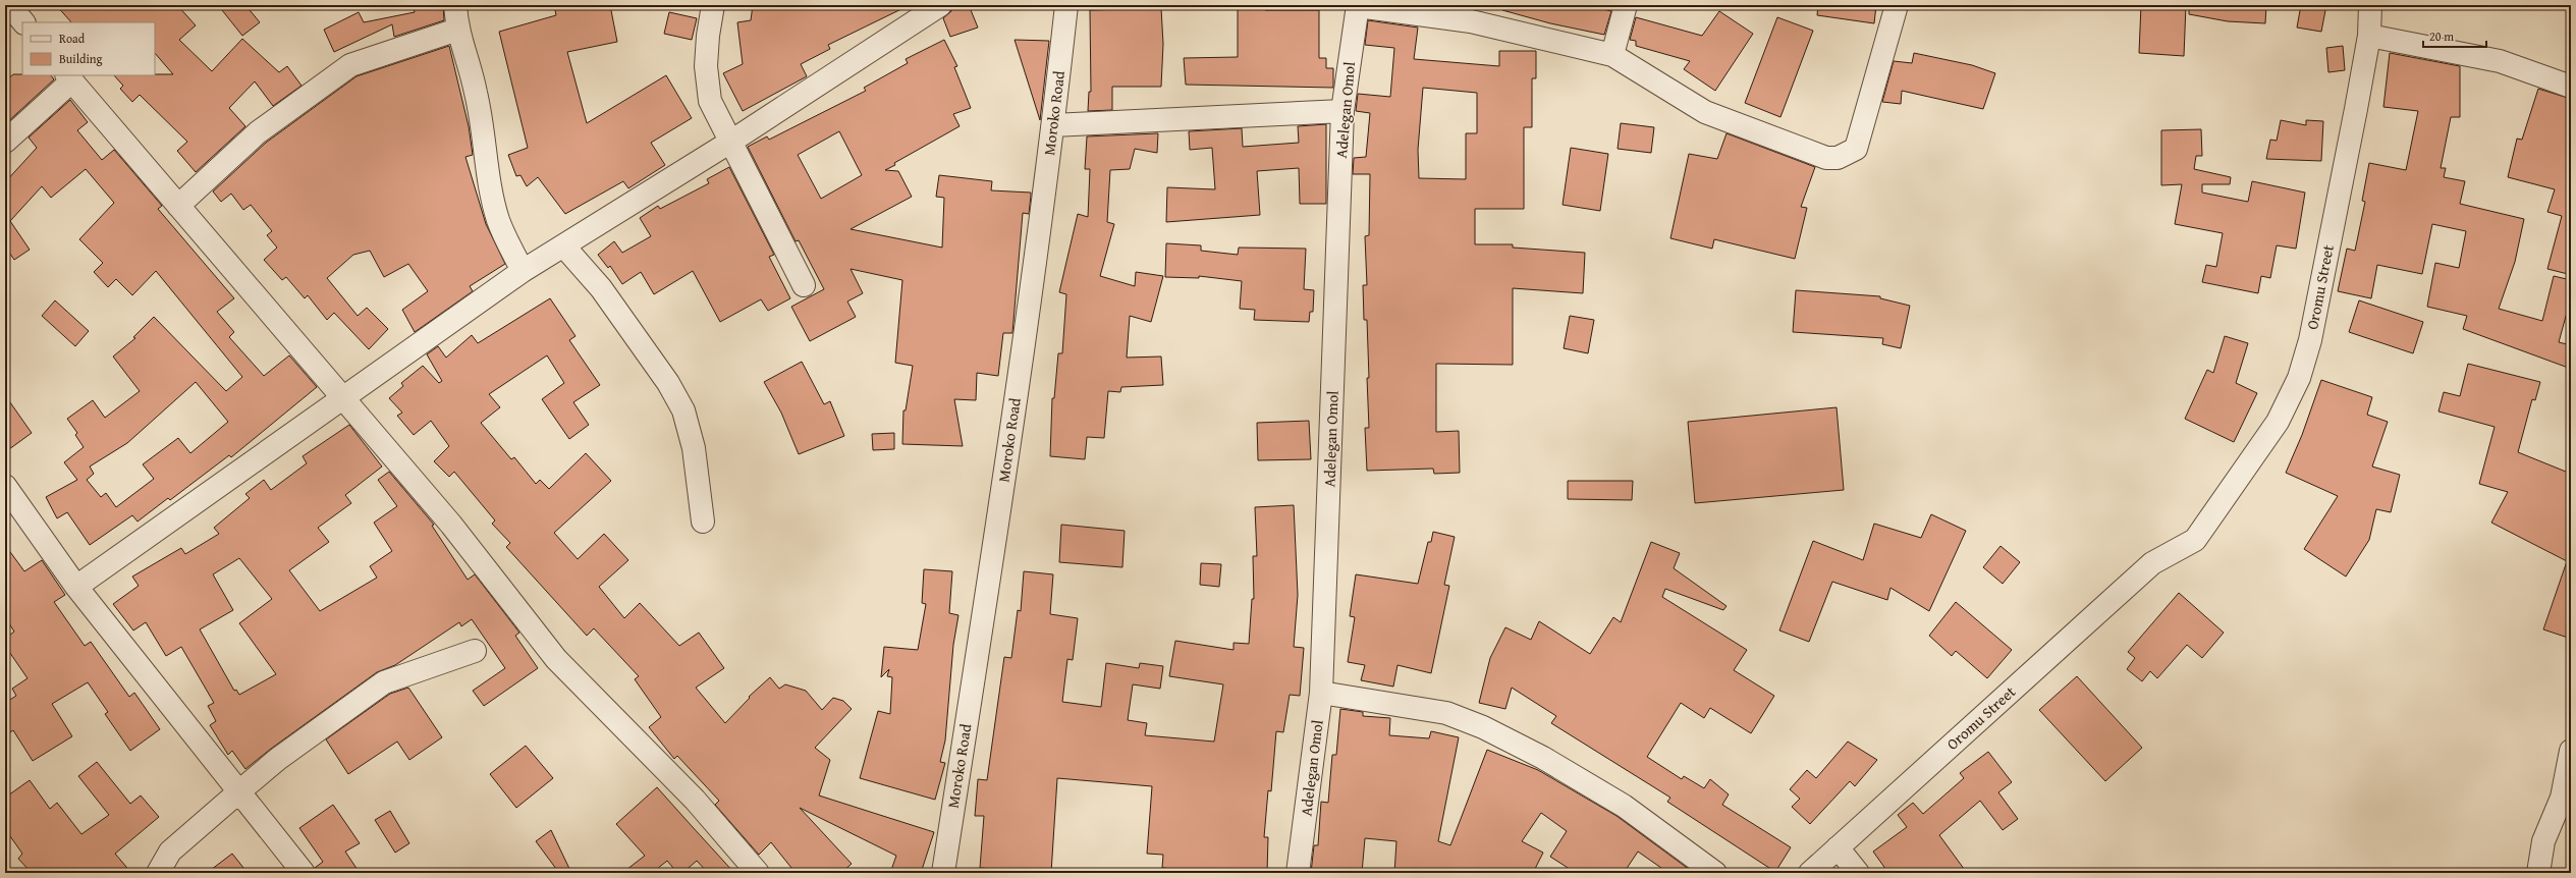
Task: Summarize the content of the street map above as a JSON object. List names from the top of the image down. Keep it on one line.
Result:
{"streets":{"street":["Adelegan Omol","Moroko Road","Oromu Street"]},"legend":["Road","Building"],"scale_bar":"20 m"}
